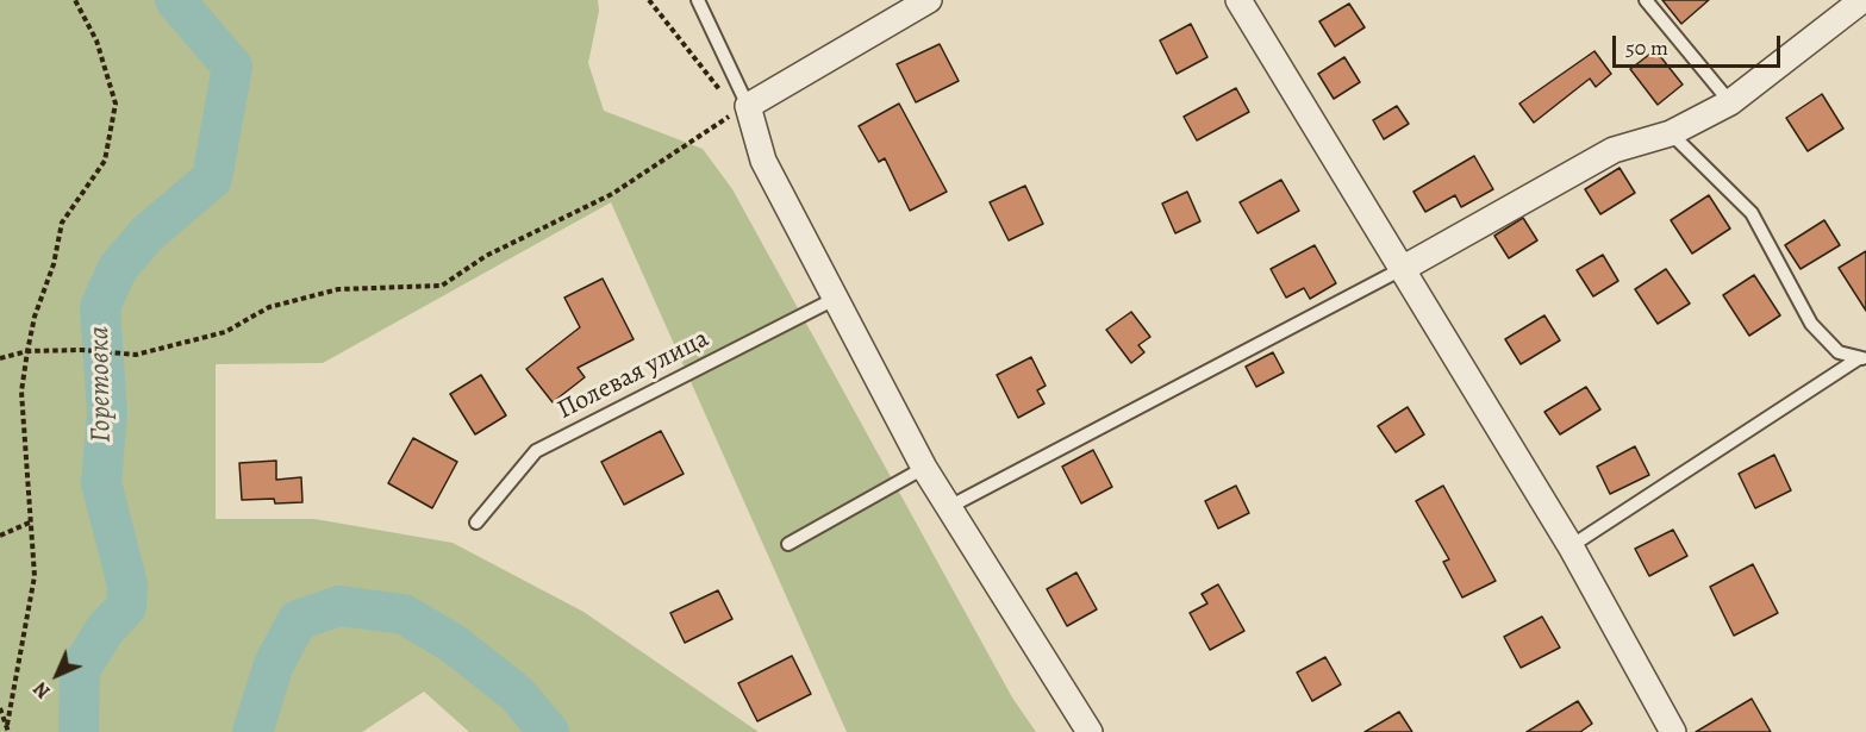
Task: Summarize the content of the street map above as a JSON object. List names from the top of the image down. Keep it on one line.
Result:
{"streets":{"lane":["Полевая улица"]},"water":["Горетовка"],"scale_bar":"50 m","north":"bottom left"}
